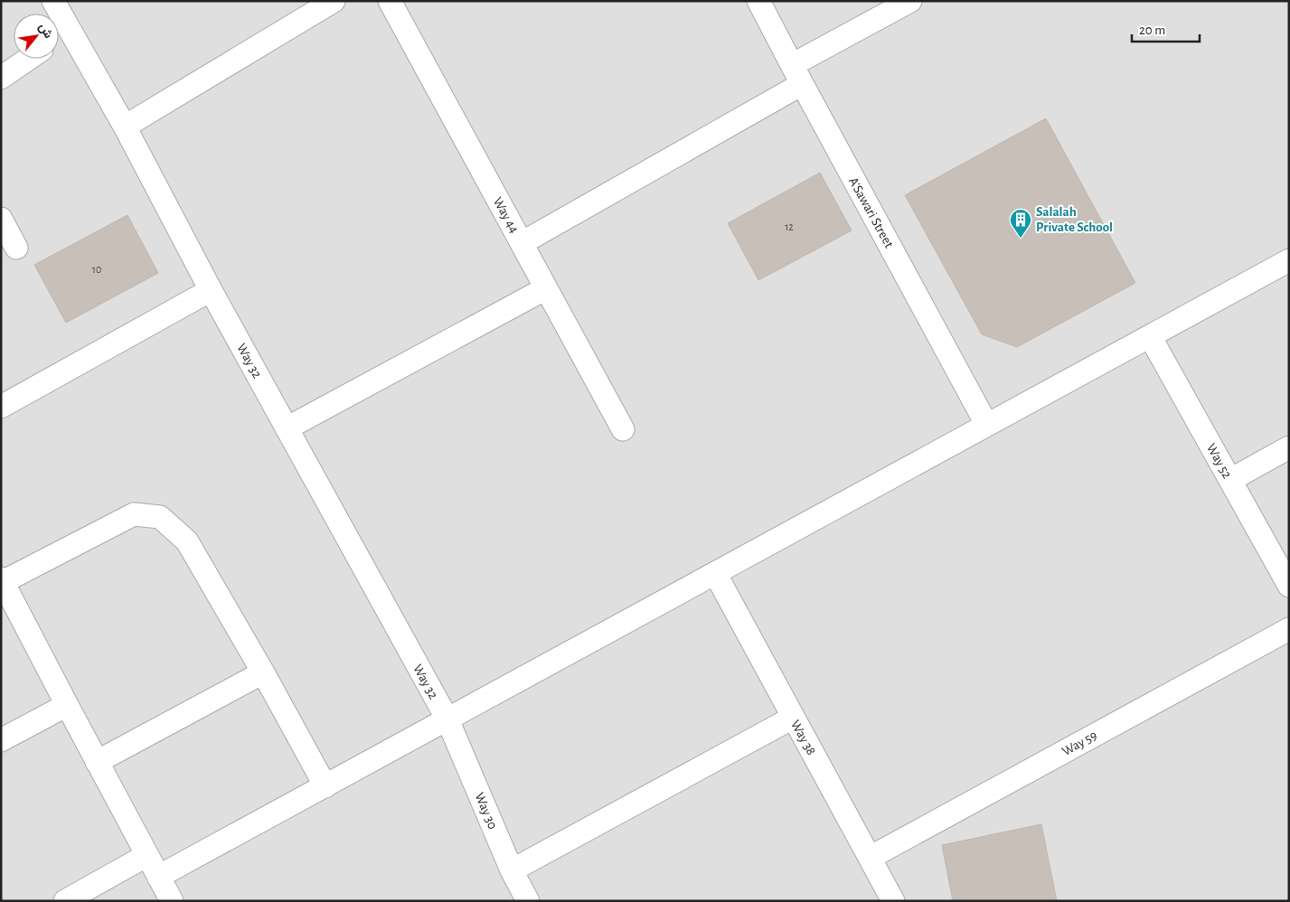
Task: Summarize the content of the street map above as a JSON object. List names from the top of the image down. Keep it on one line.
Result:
{"streets":{"street":["A'Sawari Street","Way 44","Way 32","Way 52","Way 38","Way 59","Way 30"]},"crossings":[["Way 32","Way 30"],["Way 38","Way 59"]],"places":{"building":["Salalah Private School"]},"house_numbers":["12","10"],"scale_bar":"20 m","north":"top right"}
